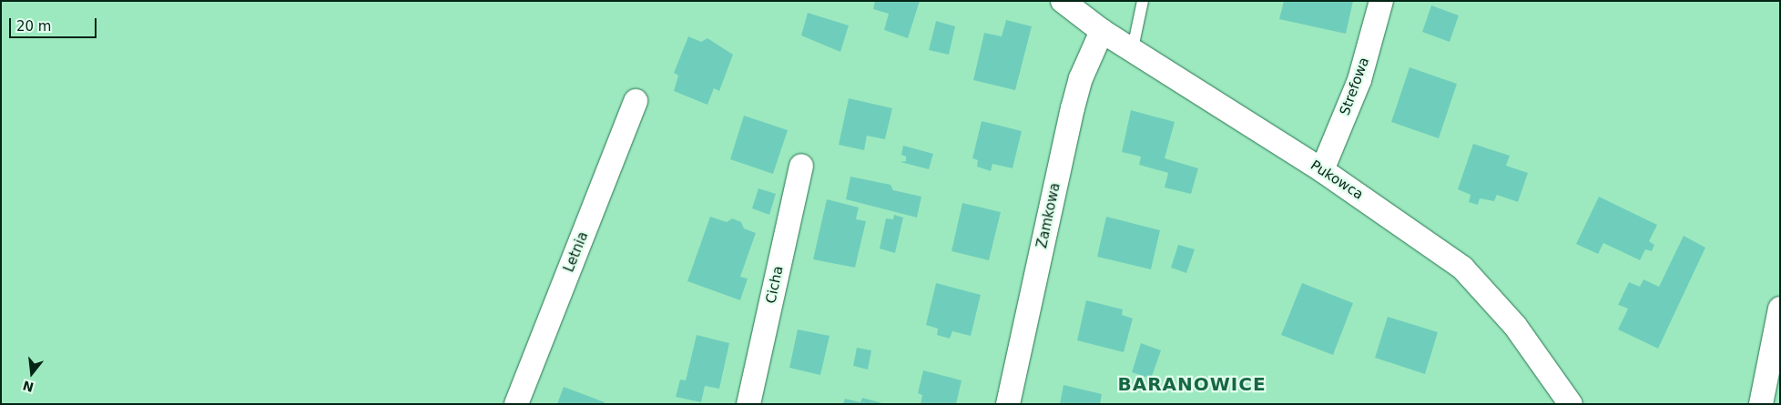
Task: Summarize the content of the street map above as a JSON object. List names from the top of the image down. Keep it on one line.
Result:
{"streets":{"street":["Strefowa","Pukowca","Zamkowa","Letnia","Cicha"]},"crossings":[["Strefowa","Pukowca"],["Pukowca","Zamkowa"]],"districts":["BARANOWICE"],"scale_bar":"20 m","north":"bottom"}
